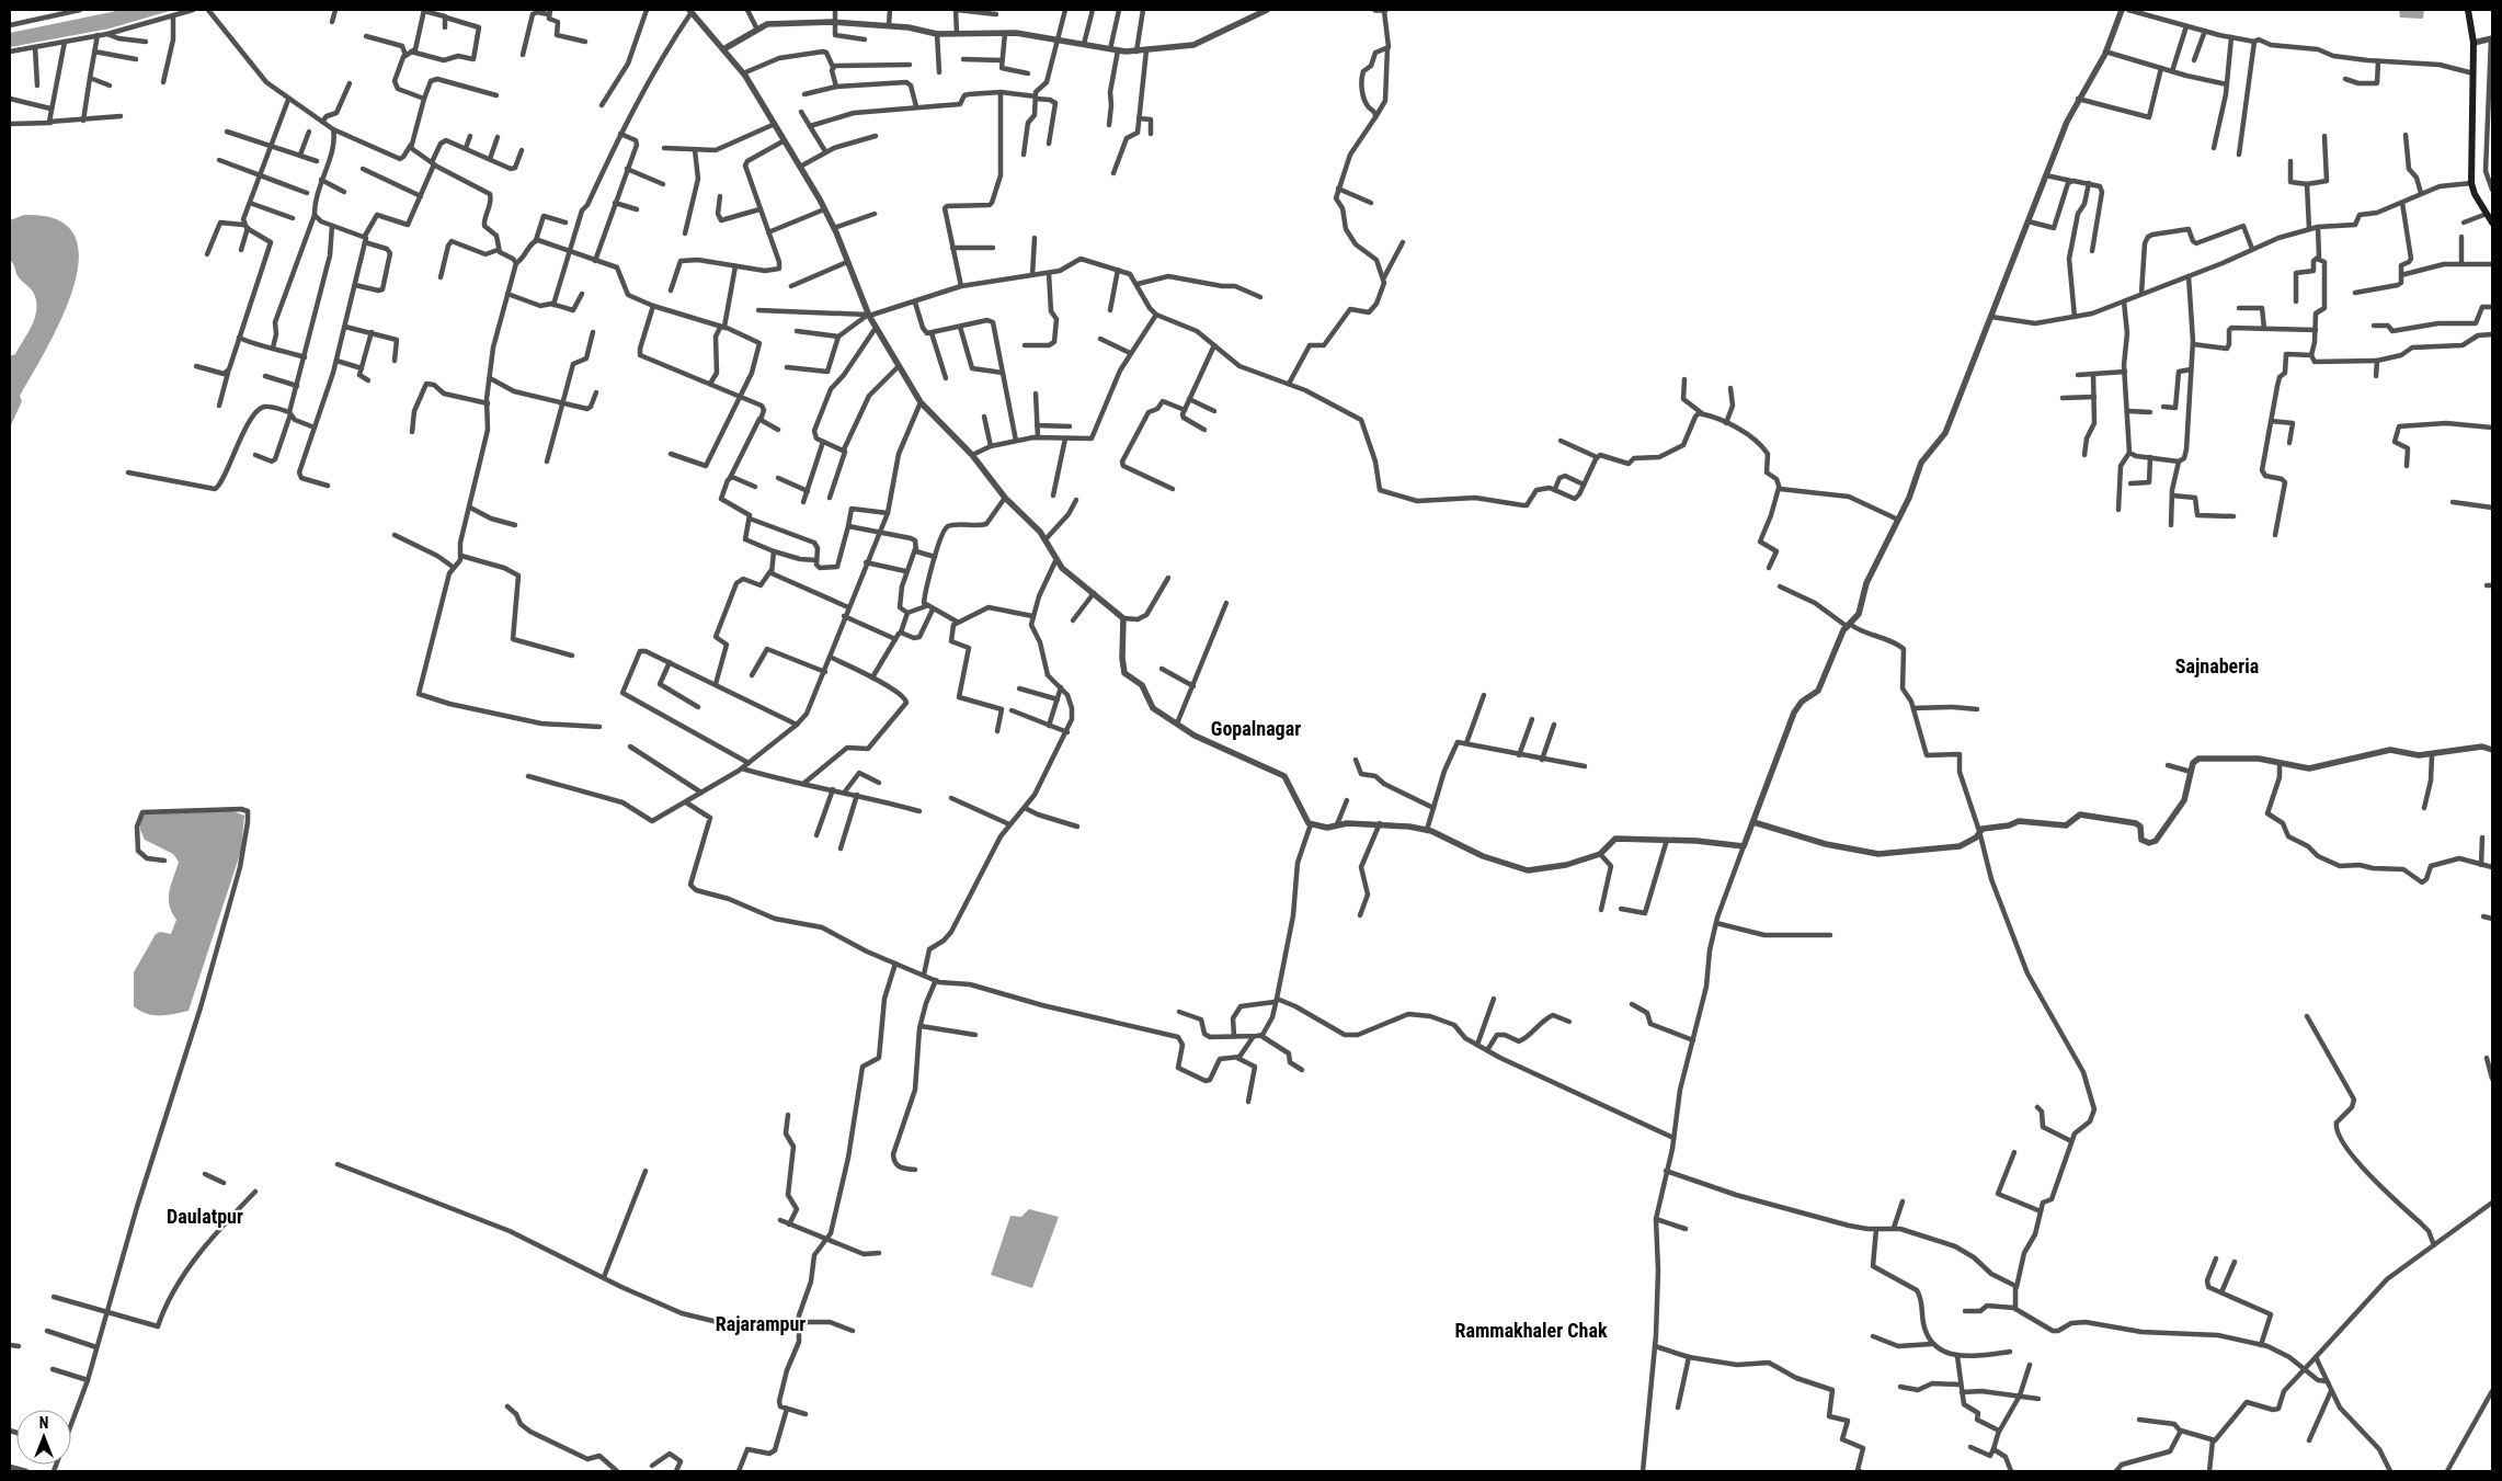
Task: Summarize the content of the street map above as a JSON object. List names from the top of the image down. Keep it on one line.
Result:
{"districts":["Sajnaberia","Gopalnagar","Daulatpur","Rajarampur","Rammakhaler Chak"],"north":"top"}
